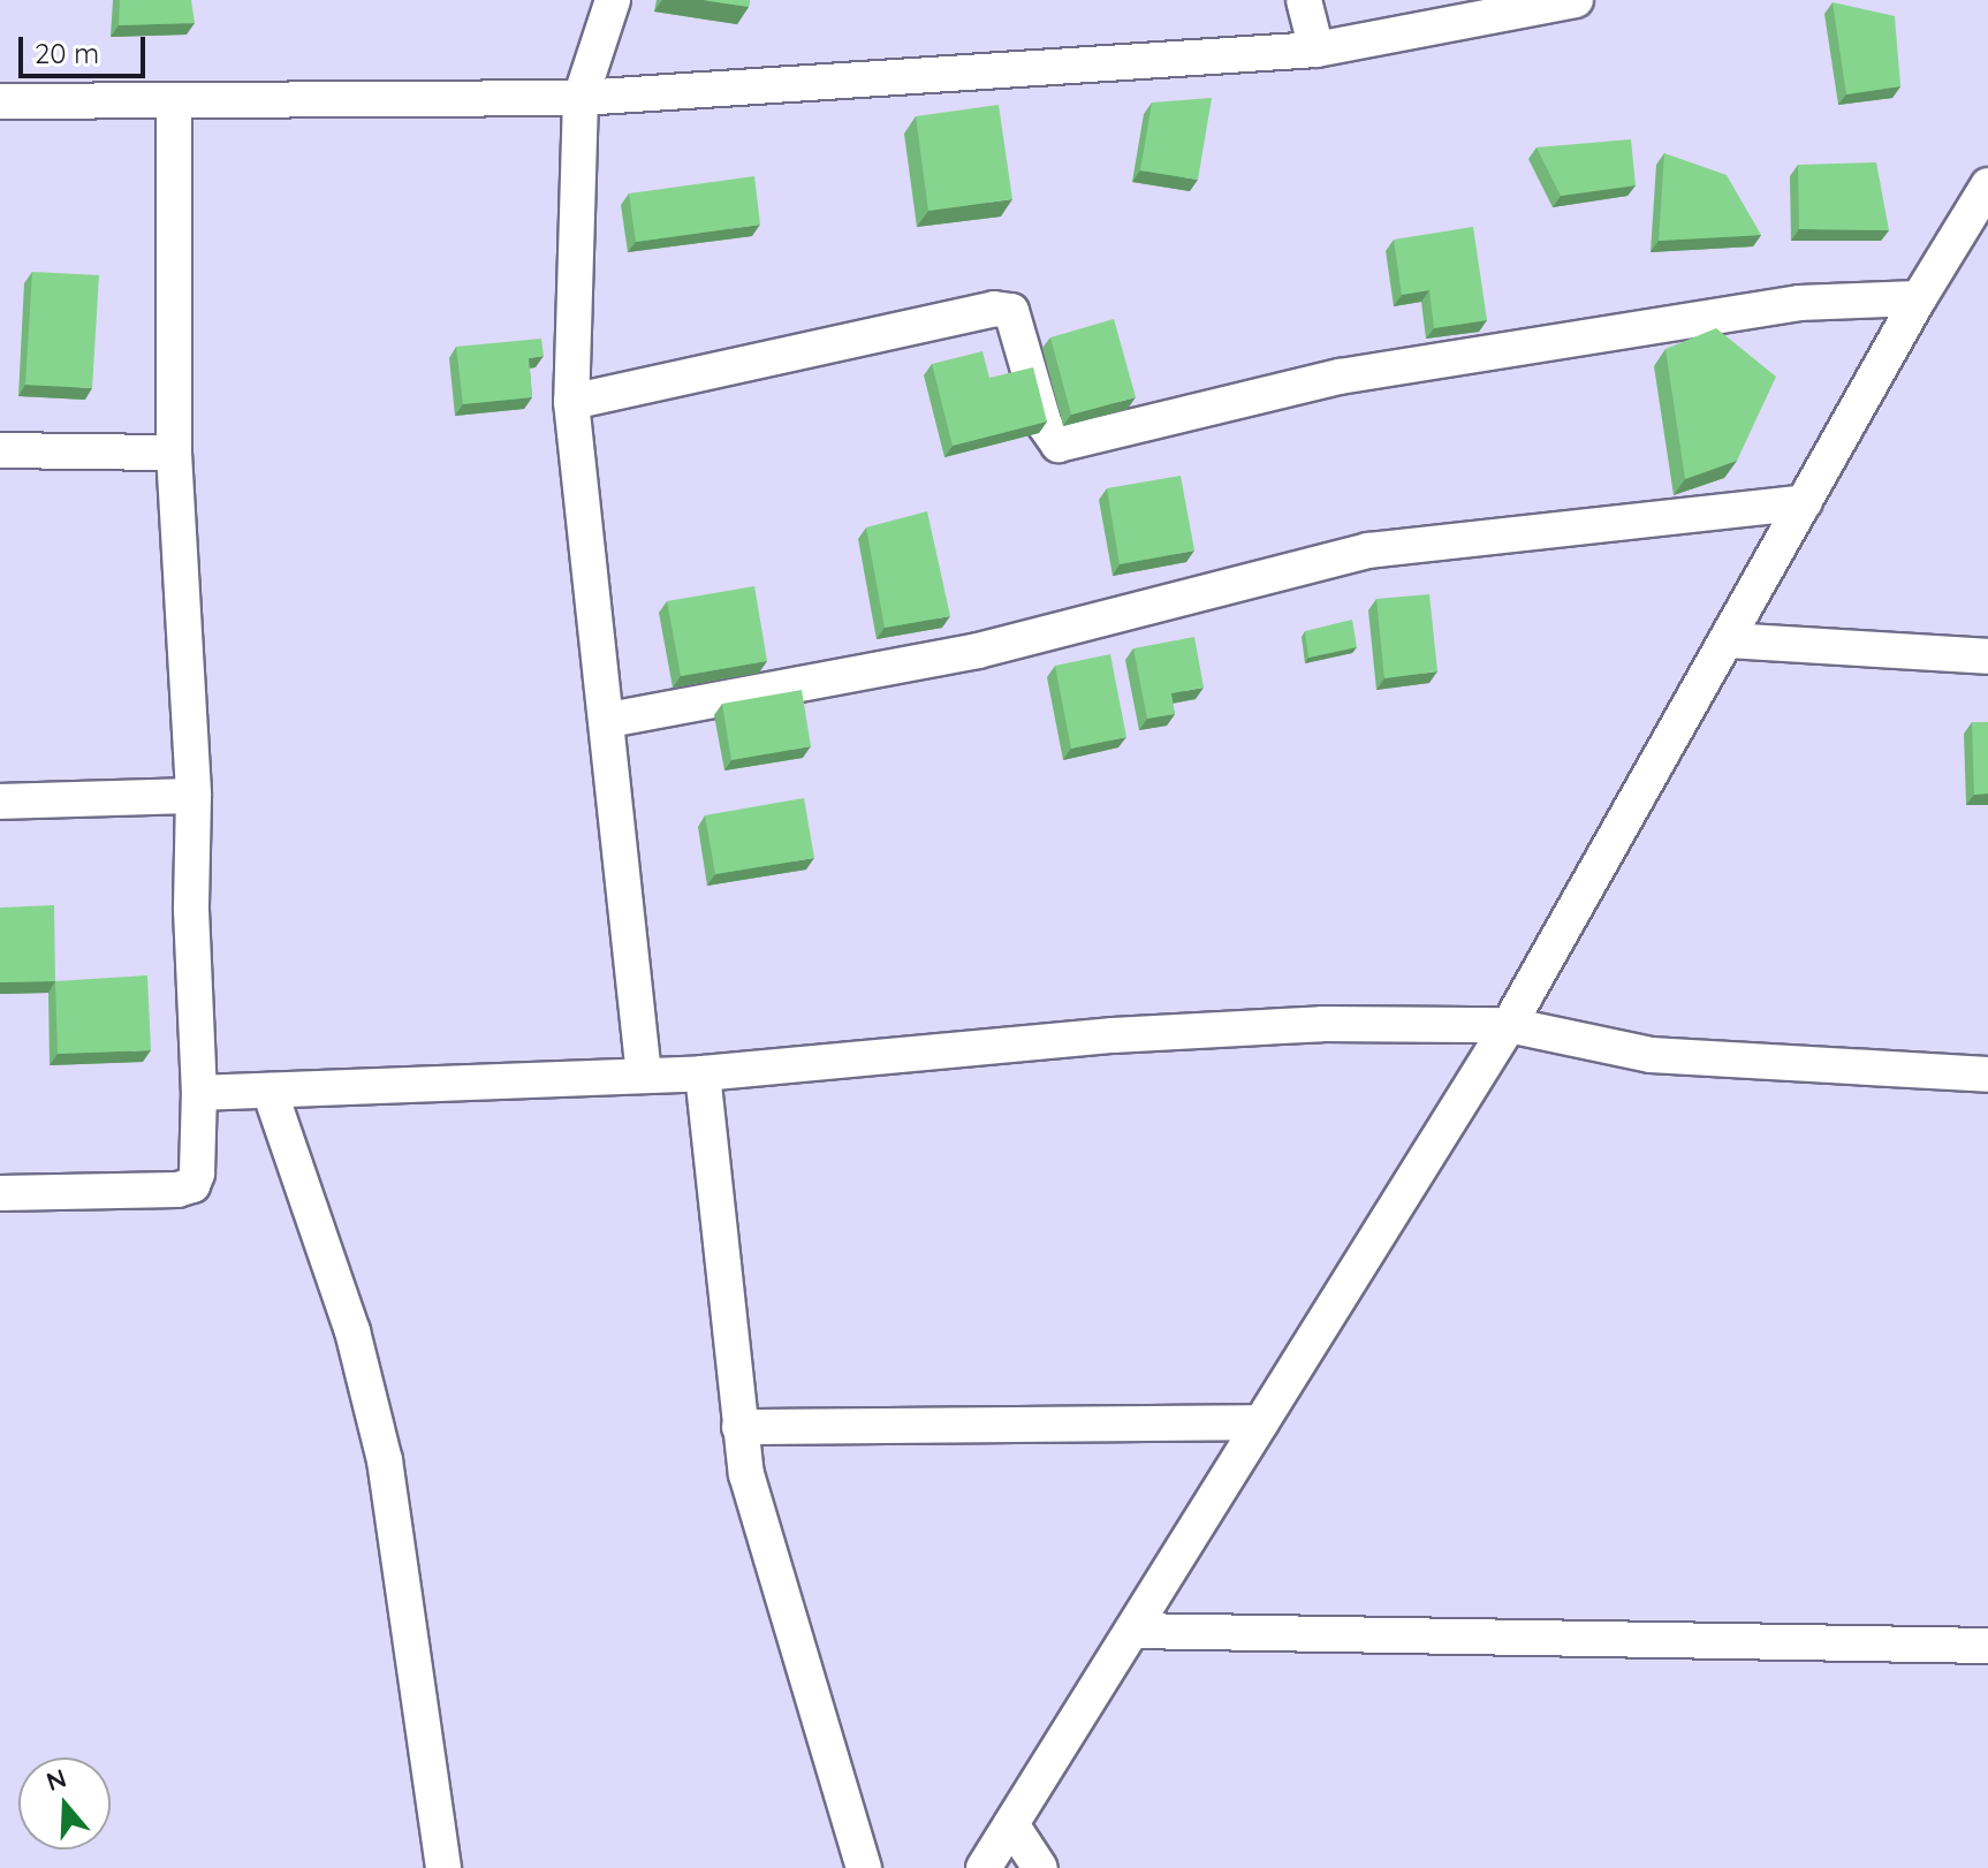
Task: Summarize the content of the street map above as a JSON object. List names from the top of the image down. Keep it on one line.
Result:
{"scale_bar":"20 m","north":"top"}
